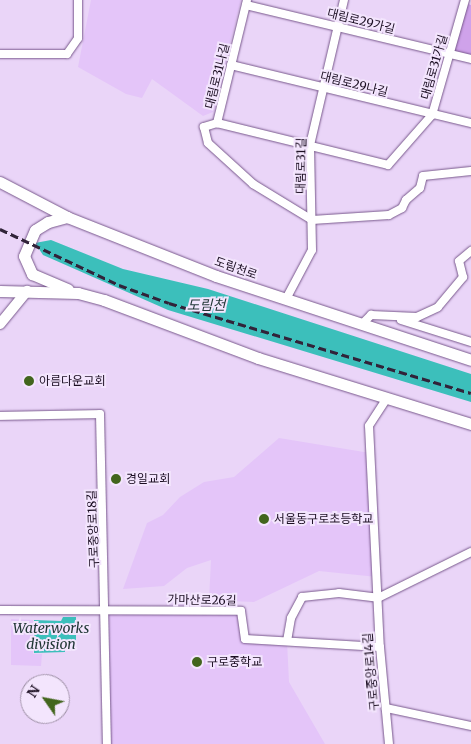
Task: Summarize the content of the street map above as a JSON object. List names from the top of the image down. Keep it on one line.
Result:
{"streets":{"main road":["도림천로"],"street":["대림로29가길","대림로31가길","대림로31나길","대림로29나길","대림로31길","구로중앙로18길","가마산로26길","구로중앙로14길"]},"crossings":[["대림로29가길","대림로31가길"],["대림로29가길","대림로31나길"],["대림로29가길","대림로31길"],["대림로31가길","대림로31나길"],["대림로31가길","대림로29나길"],["대림로31가길","대림로31길"],["대림로31나길","대림로29나길"],["대림로31나길","대림로31길"],["대림로29나길","대림로31길"],["대림로31길","도림천로"],["구로중앙로18길","가마산로26길"],["가마산로26길","구로중앙로14길"]],"water":["도림천","Waterworks division"],"places":["아름다운교회","경일교회","서울동구로초등학교","구로중학교"],"north":"top left"}
